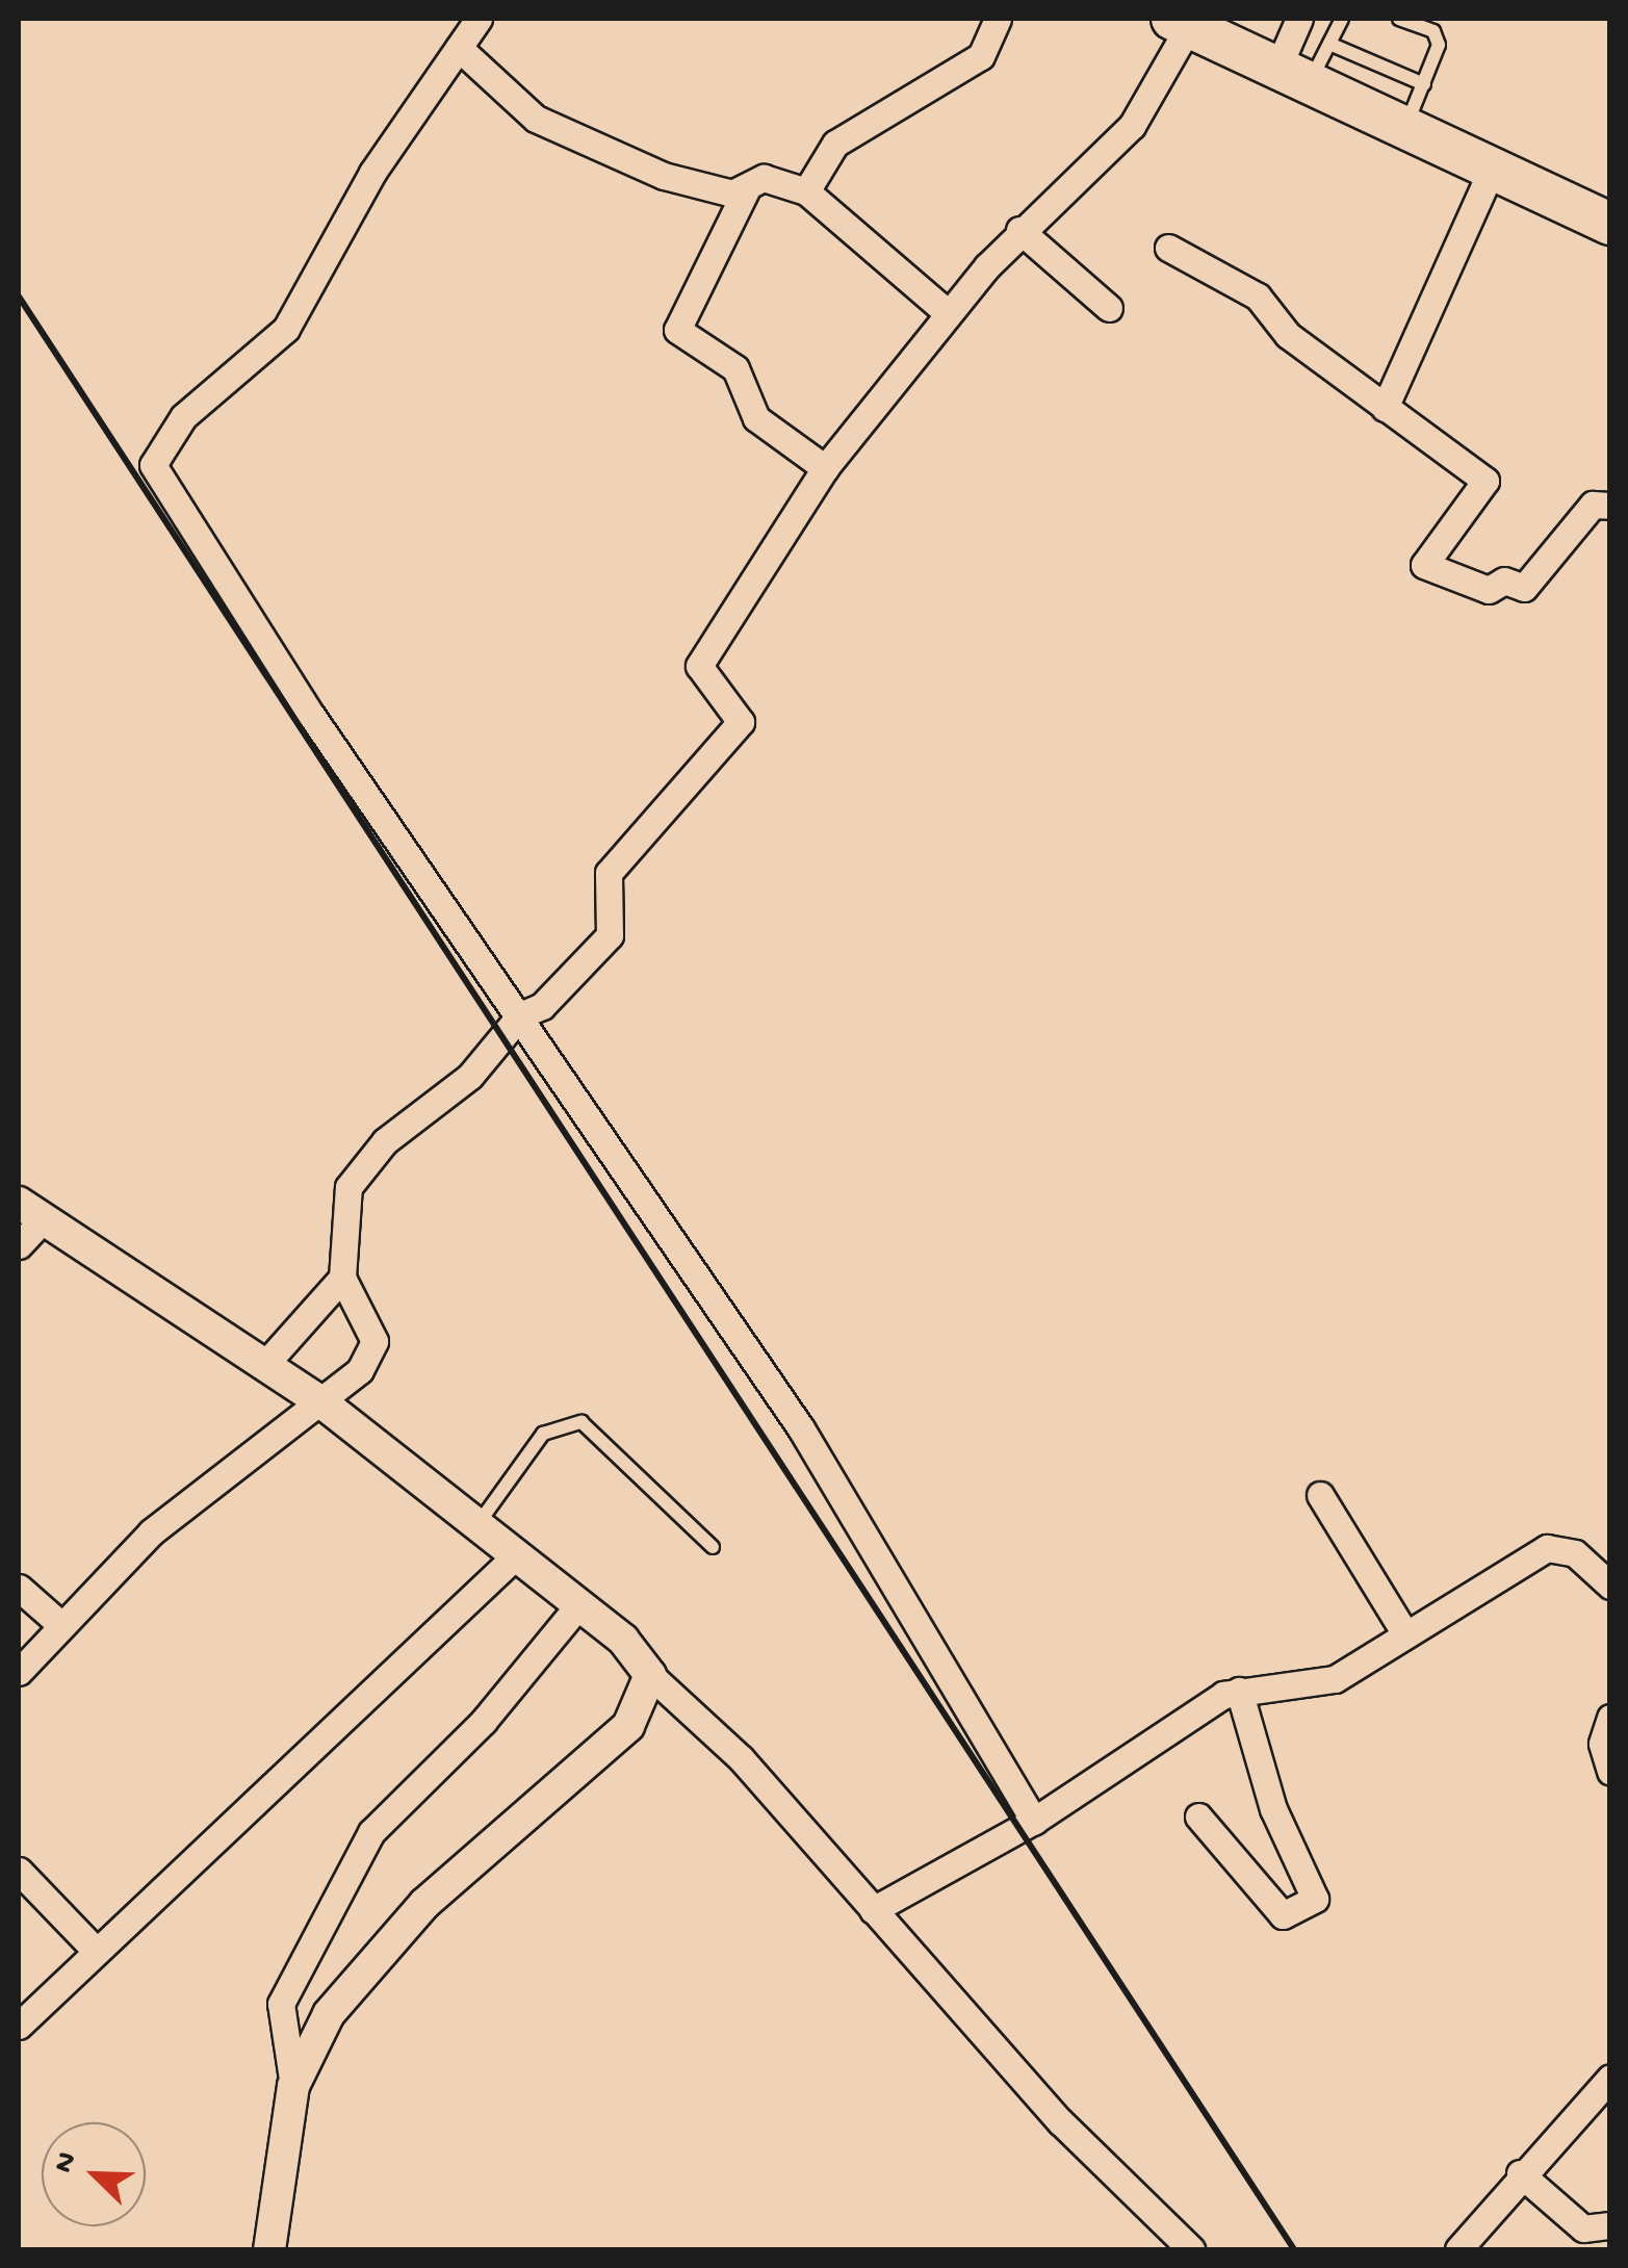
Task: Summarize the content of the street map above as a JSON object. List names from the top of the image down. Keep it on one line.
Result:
{"north":"top left"}
